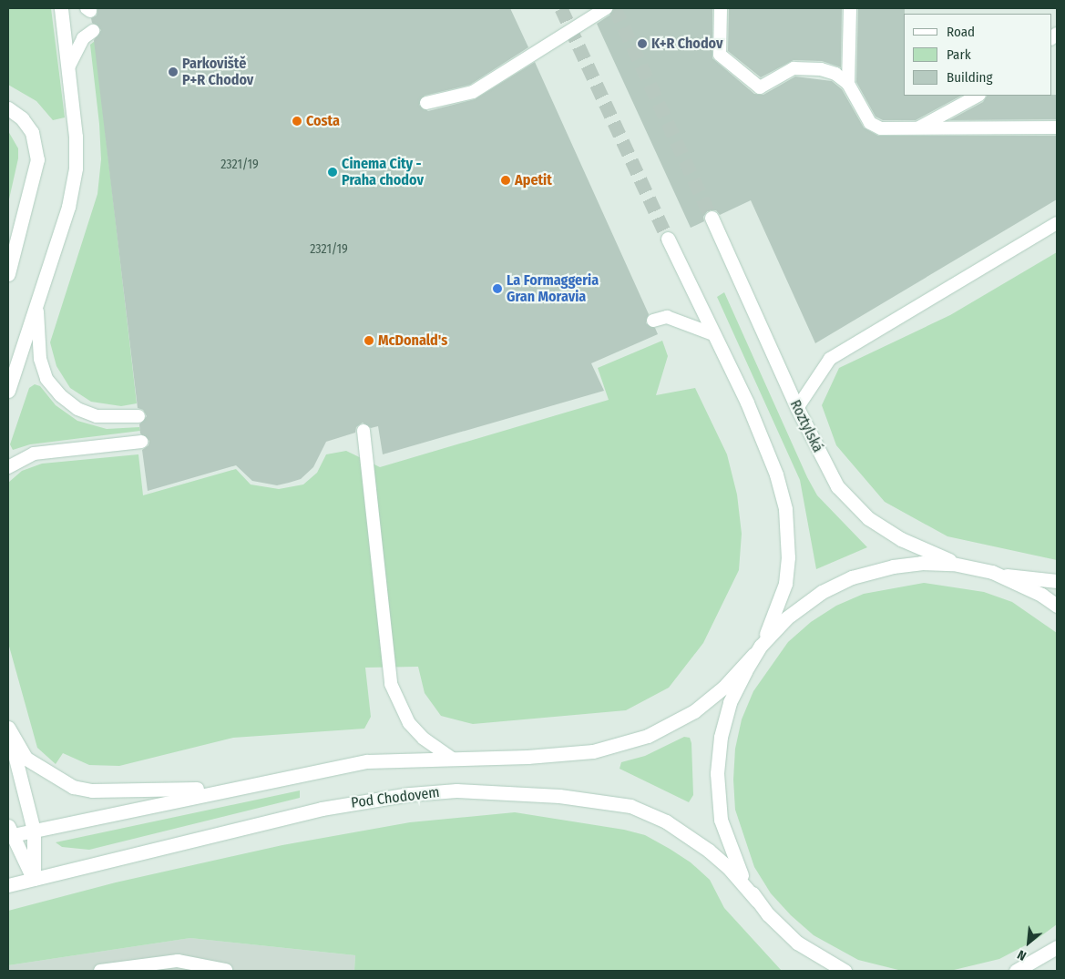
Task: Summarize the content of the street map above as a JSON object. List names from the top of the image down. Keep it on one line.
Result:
{"streets":{"main road":["Roztylská","Pod Chodovem"]},"places":["K+R Chodov","Parkoviště P+R Chodov","Costa","Cinema City - Praha chodov","Apetit","La Formaggeria Gran Moravia","McDonald's"],"house_numbers":["2321/19","2321/19"],"legend":["Road","Park","Building"],"north":"bottom left"}
